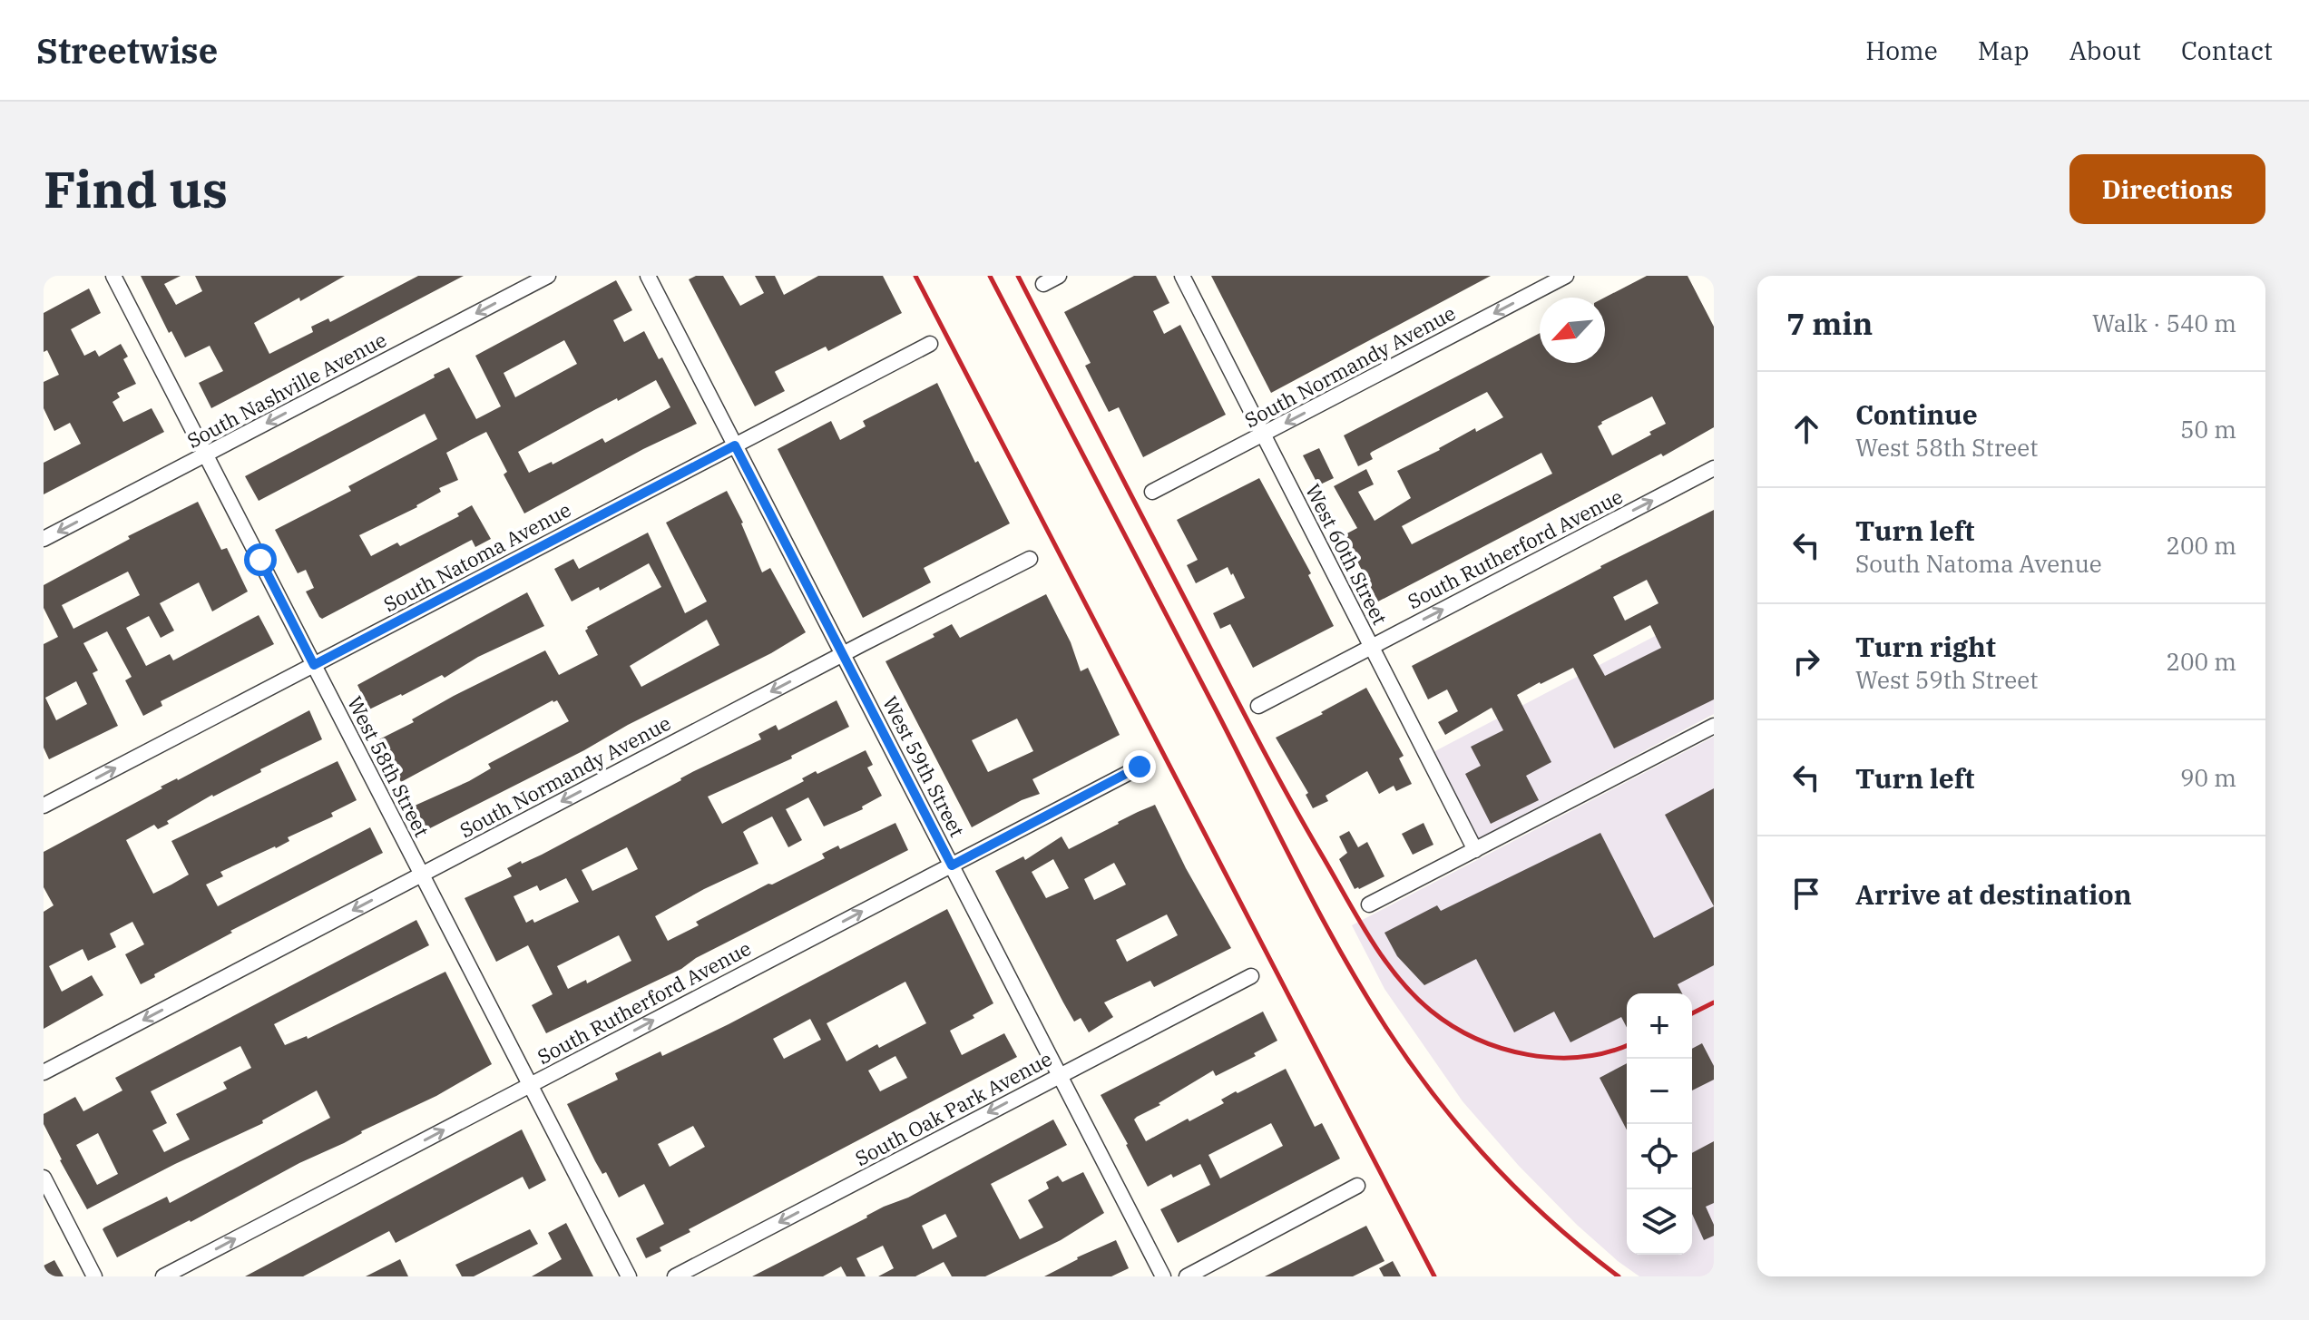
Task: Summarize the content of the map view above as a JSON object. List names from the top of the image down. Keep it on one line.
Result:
{"streets":{"street":["South Normandy Avenue","South Nashville Avenue","South Rutherford Avenue","West 60th Street","South Natoma Avenue","West 58th Street","West 59th Street","South Oak Park Avenue"]},"crossings":[["South Normandy Avenue","West 60th Street"],["South Normandy Avenue","West 58th Street"],["South Normandy Avenue","West 59th Street"],["South Nashville Avenue","West 58th Street"],["South Rutherford Avenue","West 60th Street"],["South Rutherford Avenue","West 58th Street"],["South Rutherford Avenue","West 59th Street"],["South Natoma Avenue","West 58th Street"],["South Natoma Avenue","West 59th Street"],["West 59th Street","South Oak Park Avenue"]],"one_way":["South Normandy Avenue","South Nashville Avenue","South Rutherford Avenue","South Oak Park Avenue"],"north":"bottom left","page":{"header":"Streetwise","nav":["Home","Map","About","Contact"],"buttons":"Directions","title":"Find us","heading":["7 min","Walk · 540 m"],"list":[["Continue","West 58th Street","50 m"],["Turn left","South Natoma Avenue","200 m"],["Turn right","West 59th Street","200 m"],["Turn left","90 m"],"Arrive at destination"],"map_buttons":["+","−"]}}
